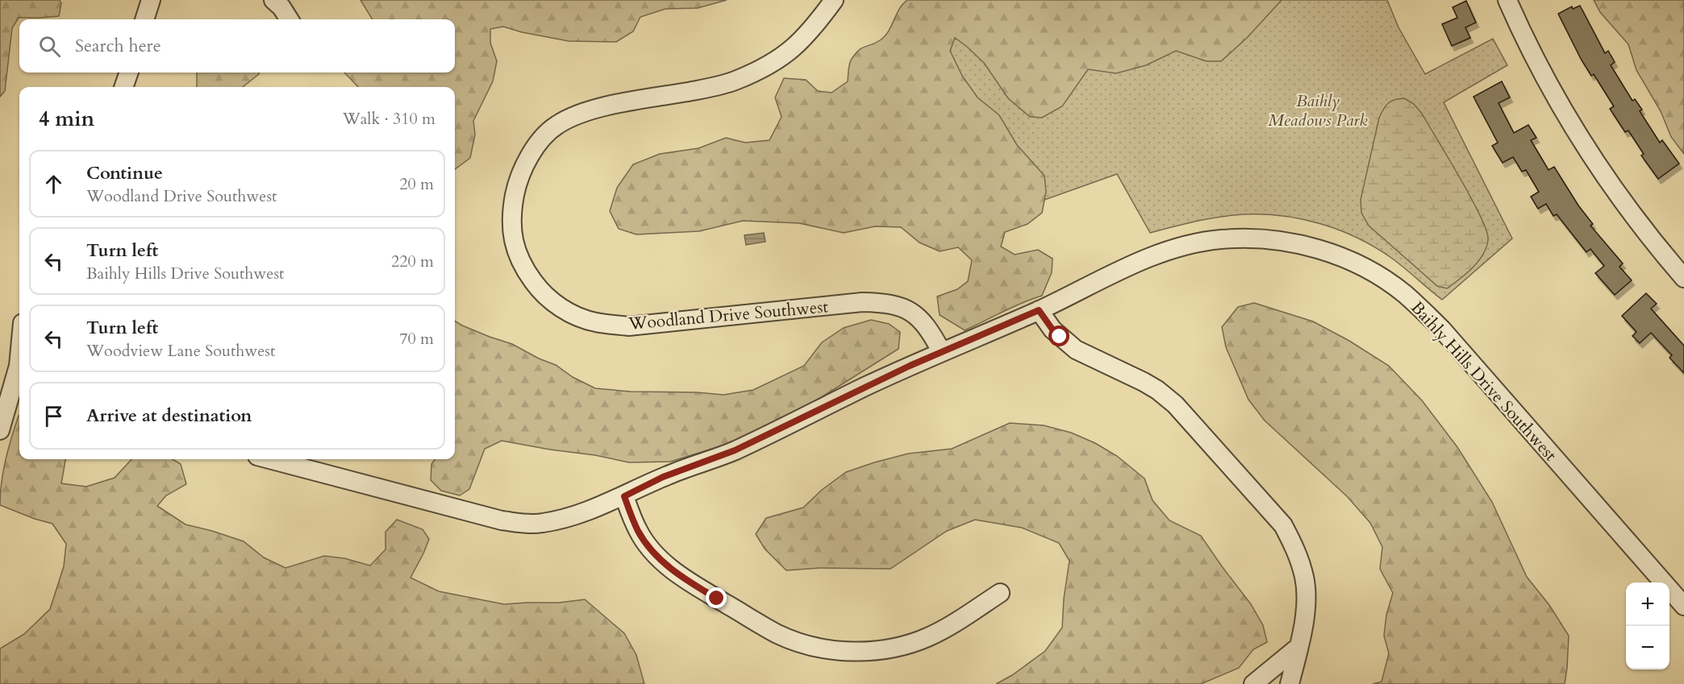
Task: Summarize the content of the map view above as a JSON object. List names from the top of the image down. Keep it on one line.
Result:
{"streets":{"street":["Woodland Drive Southwest","Baihly Hills Drive Southwest"]},"crossings":[["Woodland Drive Southwest","Baihly Hills Drive Southwest"]],"parks":["Baihly Meadows Park"],"page":{"search":"Search here","heading":["4 min","Walk · 310 m"],"list":[["Continue","Woodland Drive Southwest","20 m"],["Turn left","Baihly Hills Drive Southwest","220 m"],["Turn left","Woodview Lane Southwest","70 m"],"Arrive at destination"],"map_buttons":["+","−"]}}
